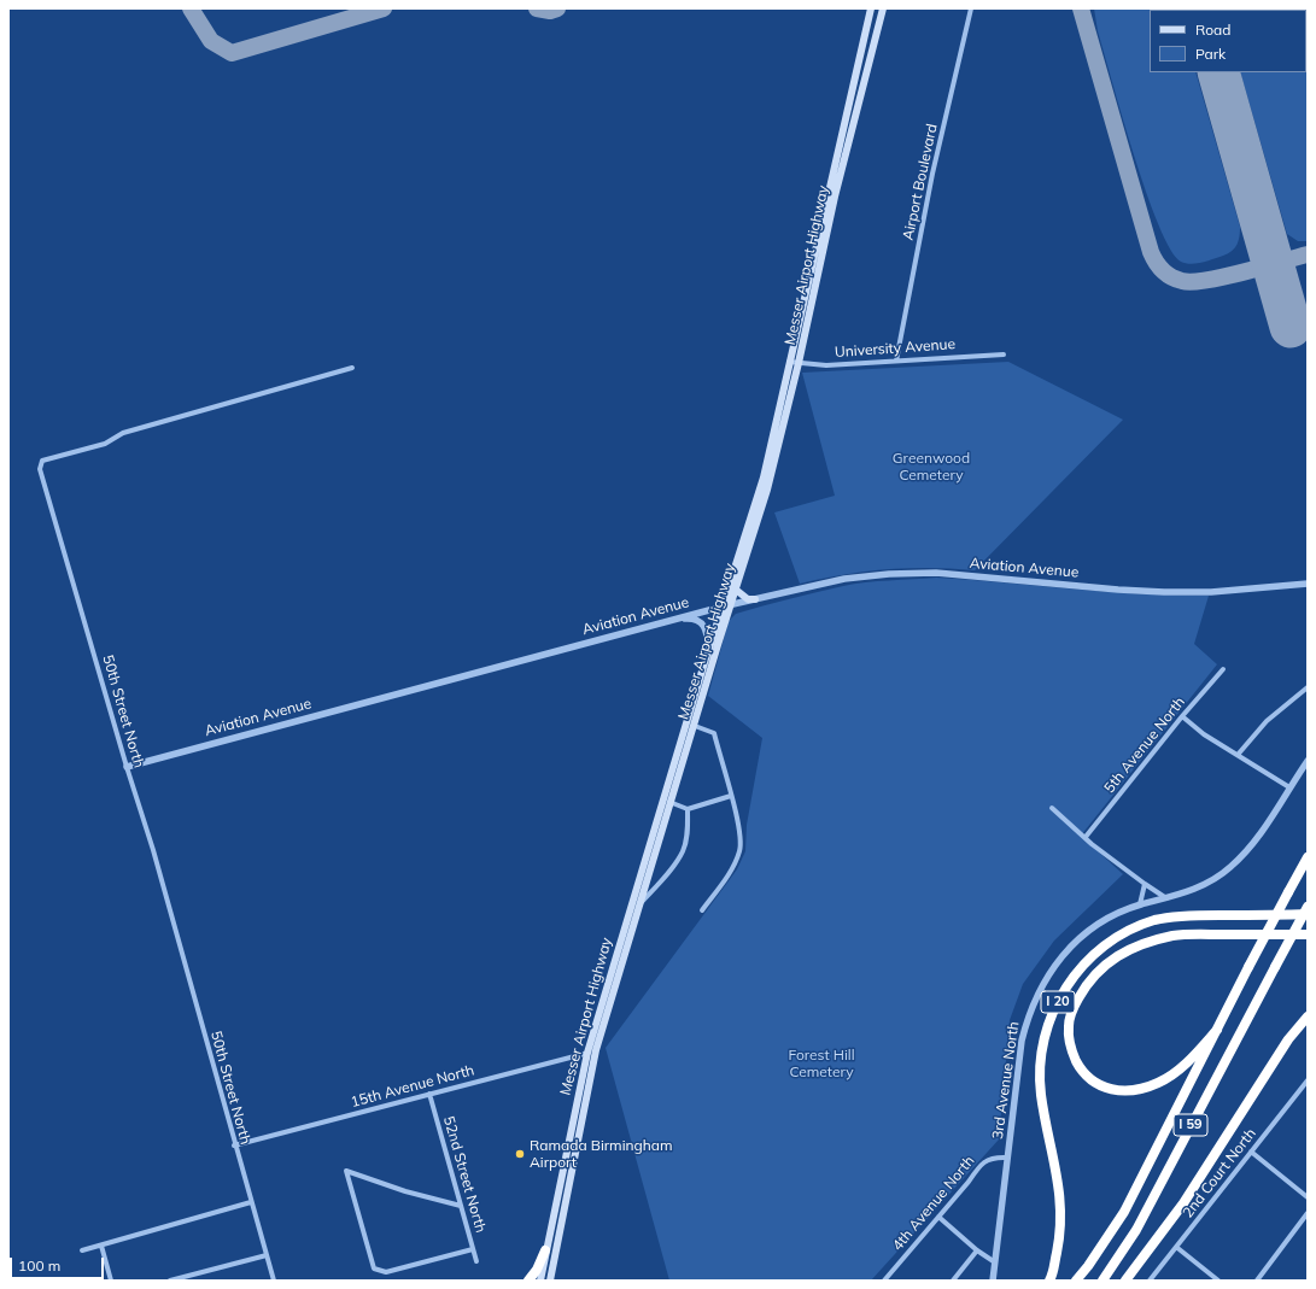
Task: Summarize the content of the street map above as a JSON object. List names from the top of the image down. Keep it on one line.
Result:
{"streets":{"highway":["I 20","I 59"],"main road":["Messer Airport Highway"],"street":["Airport Boulevard","University Avenue","Aviation Avenue","50th Street North","5th Avenue North","3rd Avenue North","15th Avenue North","2nd Court North","52nd Street North","4th Avenue North"]},"crossings":[["Airport Boulevard","University Avenue"],["Messer Airport Highway","University Avenue"],["Messer Airport Highway","Aviation Avenue"],["Messer Airport Highway","15th Avenue North"],["Aviation Avenue","50th Street North"],["50th Street North","15th Avenue North"],["3rd Avenue North","4th Avenue North"],["15th Avenue North","52nd Street North"]],"parks":["Greenwood Cemetery","Forest Hill Cemetery"],"places":["Ramada Birmingham Airport"],"legend":["Road","Park"],"scale_bar":"100 m"}
